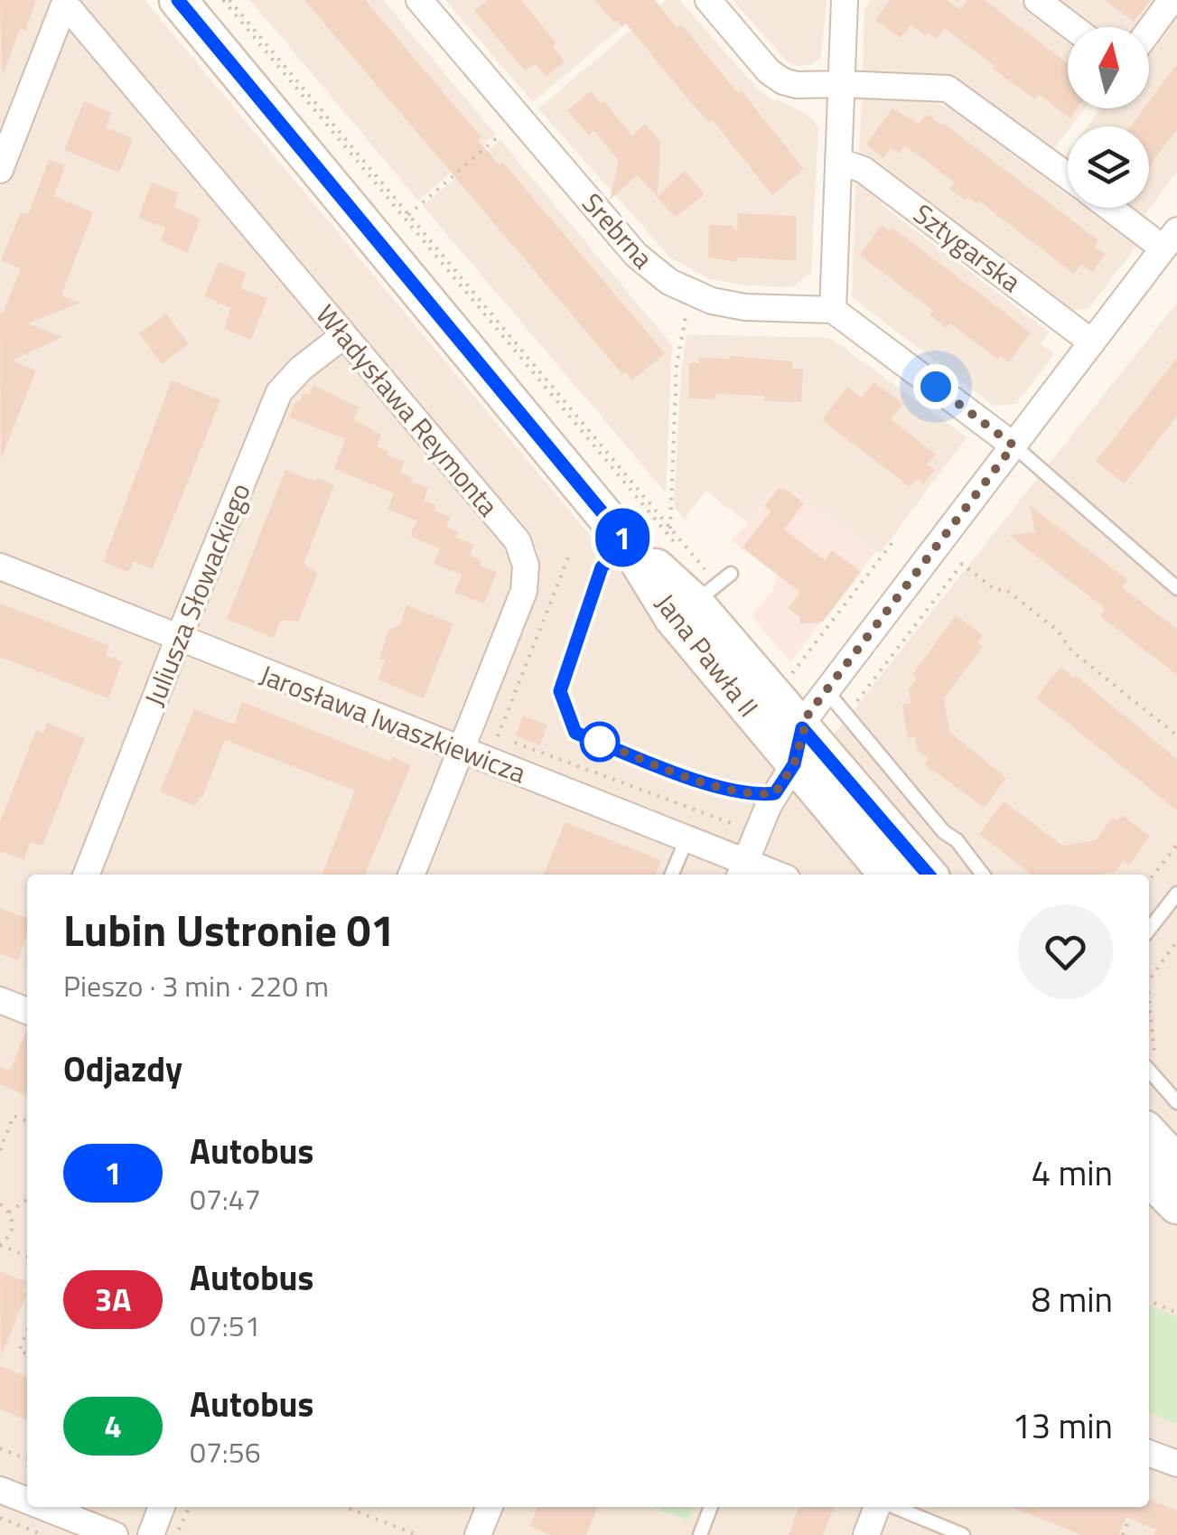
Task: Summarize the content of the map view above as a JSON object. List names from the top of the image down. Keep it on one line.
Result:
{"streets":{"street":["Srebrna","Sztygarska","Władysława Reymonta","Juliusza Słowackiego","Jana Pawła II","Jarosława Iwaszkiewicza"]},"crossings":[["Władysława Reymonta","Juliusza Słowackiego"],["Władysława Reymonta","Jarosława Iwaszkiewicza"],["Juliusza Słowackiego","Jarosława Iwaszkiewicza"]],"lines":["bus line 1"],"north":"top","page":{"on_map":"1","heading":[["Lubin Ustronie 01","Pieszo · 3 min · 220 m"],"Odjazdy"],"list":[{"mark":"1","name":"Autobus","note":"07:47","value":"4 min"},{"mark":"3A","name":"Autobus","note":"07:51","value":"8 min"},{"mark":"4","name":"Autobus","note":"07:56","value":"13 min"}]}}
